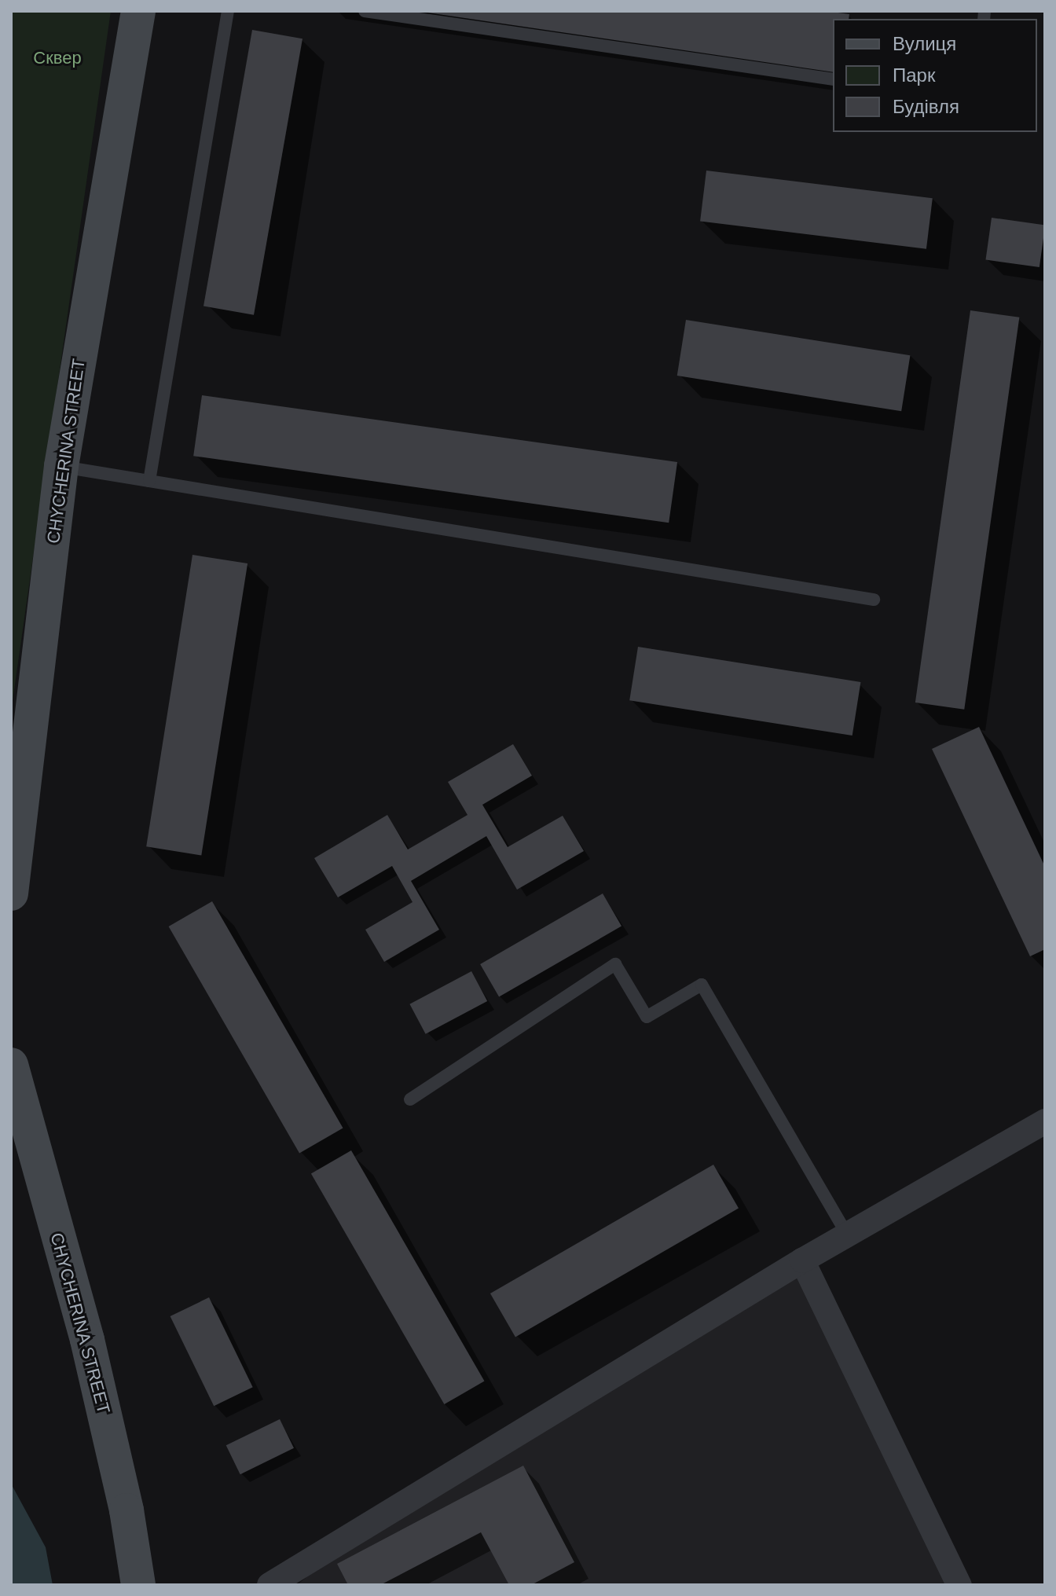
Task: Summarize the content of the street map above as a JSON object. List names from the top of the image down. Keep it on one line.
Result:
{"streets":{"main road":["CHYCHERINA STREET"]},"parks":["Сквер"],"legend":["Вулиця","Парк","Будівля"]}
